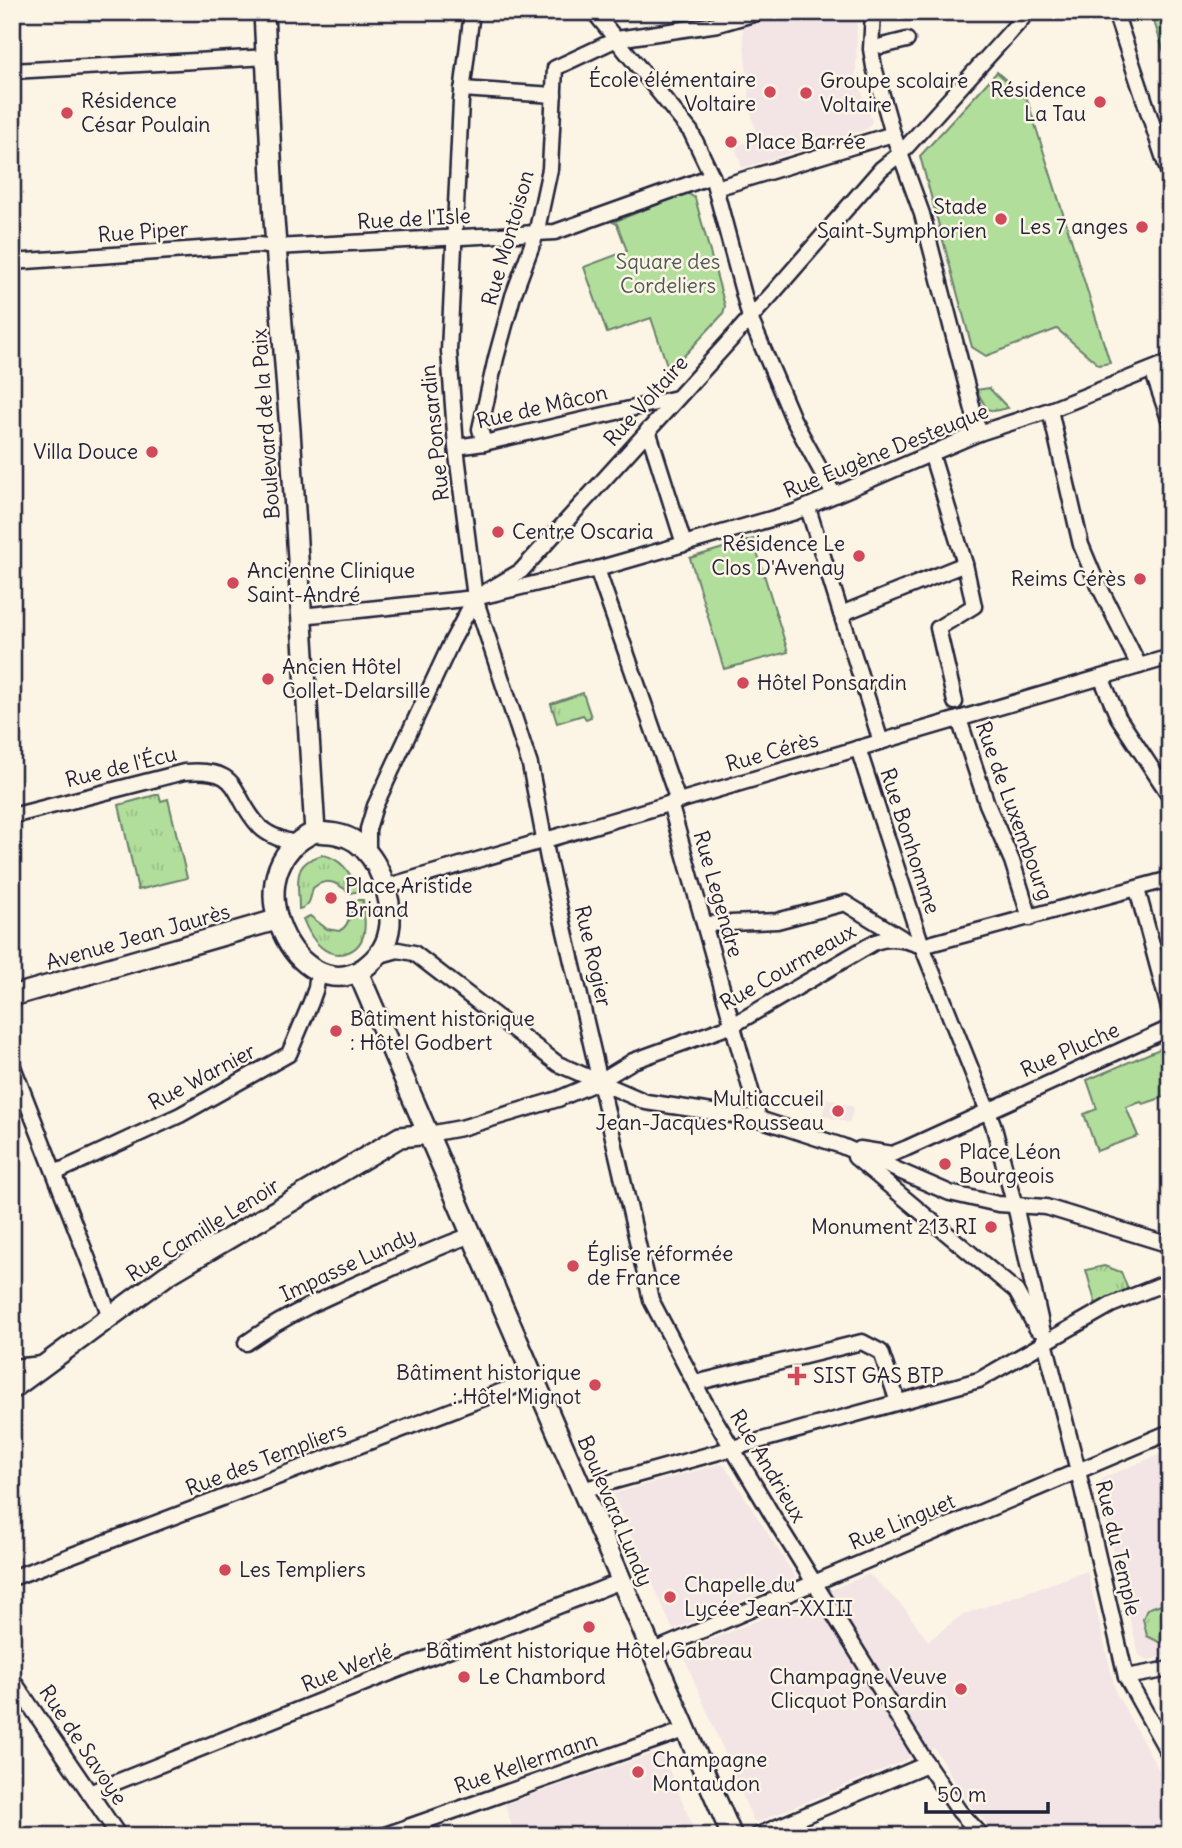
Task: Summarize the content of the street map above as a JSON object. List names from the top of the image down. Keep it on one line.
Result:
{"streets":{"main road":["Boulevard de la Paix","Avenue Jean Jaurès","Rue Camille Lenoir","Boulevard Lundy"],"street":["Rue de l'Isle","Rue Piper","Rue Montoison","Rue Voltaire","Rue de Mâcon","Rue Ponsardin","Rue Eugène Desteuque","Rue Cérès","Rue de l'Écu","Rue de Luxembourg","Rue Bonhomme","Rue Legendre","Rue Rogier","Rue Courmeaux","Rue Pluche","Rue Warnier","Impasse Lundy","Rue des Templiers","Rue Andrieux","Rue Linguet","Rue du Temple","Rue Werlé","Rue de Savoye","Rue Kellermann"]},"crossings":[["Rue de l'Isle","Rue Piper"],["Rue de l'Isle","Rue Montoison"],["Rue de l'Isle","Boulevard de la Paix"],["Rue de l'Isle","Rue Ponsardin"],["Rue Piper","Boulevard de la Paix"],["Rue Montoison","Rue de Mâcon"],["Rue Voltaire","Rue de Mâcon"],["Rue Voltaire","Rue Ponsardin"],["Rue Voltaire","Rue Eugène Desteuque"],["Rue de Mâcon","Rue Ponsardin"],["Boulevard de la Paix","Rue Eugène Desteuque"],["Boulevard de la Paix","Rue Cérès"],["Boulevard de la Paix","Rue de l'Écu"],["Boulevard de la Paix","Avenue Jean Jaurès"],["Boulevard de la Paix","Rue Warnier"],["Boulevard de la Paix","Boulevard Lundy"],["Rue Ponsardin","Rue Eugène Desteuque"],["Rue Ponsardin","Rue Cérès"],["Rue Ponsardin","Rue Rogier"],["Rue Eugène Desteuque","Rue Legendre"],["Rue Cérès","Rue de l'Écu"],["Rue Cérès","Rue de Luxembourg"],["Rue Cérès","Rue Bonhomme"],["Rue Cérès","Rue Legendre"],["Rue Cérès","Avenue Jean Jaurès"],["Rue Cérès","Rue Rogier"],["Rue Cérès","Rue Warnier"],["Rue Cérès","Boulevard Lundy"],["Rue de l'Écu","Avenue Jean Jaurès"],["Rue de l'Écu","Rue Warnier"],["Rue de l'Écu","Boulevard Lundy"],["Rue Bonhomme","Rue Courmeaux"],["Rue Bonhomme","Rue Pluche"],["Rue Legendre","Rue Courmeaux"],["Avenue Jean Jaurès","Rue Warnier"],["Avenue Jean Jaurès","Boulevard Lundy"],["Rue Rogier","Rue Courmeaux"],["Rue Rogier","Rue Andrieux"],["Rue Courmeaux","Rue Camille Lenoir"],["Rue Courmeaux","Rue Andrieux"],["Rue Courmeaux","Boulevard Lundy"],["Rue Warnier","Boulevard Lundy"],["Rue Camille Lenoir","Boulevard Lundy"],["Impasse Lundy","Boulevard Lundy"],["Rue des Templiers","Boulevard Lundy"],["Rue Andrieux","Rue Linguet"],["Boulevard Lundy","Rue Linguet"],["Boulevard Lundy","Rue Werlé"],["Boulevard Lundy","Rue Kellermann"],["Rue Linguet","Rue du Temple"],["Rue Werlé","Rue de Savoye"]],"parks":["Square des Cordeliers"],"places":{"other":["École élémentaire Voltaire","Groupe scolaire Voltaire","Résidence La Tau","Résidence César Poulain","Place Barrée","Stade Saint-Symphorien","Les 7 anges","Villa Douce","Centre Oscaria","Résidence Le Clos D'Avenay","Reims Cérès","Ancienne Clinique Saint-André","Ancien Hôtel Collet-Delarsille","Hôtel Ponsardin","Place Aristide Briand","Bâtiment historique : Hôtel Godbert","Multiaccueil Jean-Jacques Rousseau","Place Léon Bourgeois","Monument 213 RI","Église réformée de France","Bâtiment historique : Hôtel Mignot","Les Templiers","Chapelle du Lycée Jean-XXIII","Bâtiment historique Hôtel Gabreau","Le Chambord","Champagne Veuve Clicquot Ponsardin","Champagne Montaudon"],"health":["SIST GAS BTP"]},"scale_bar":"50 m"}
